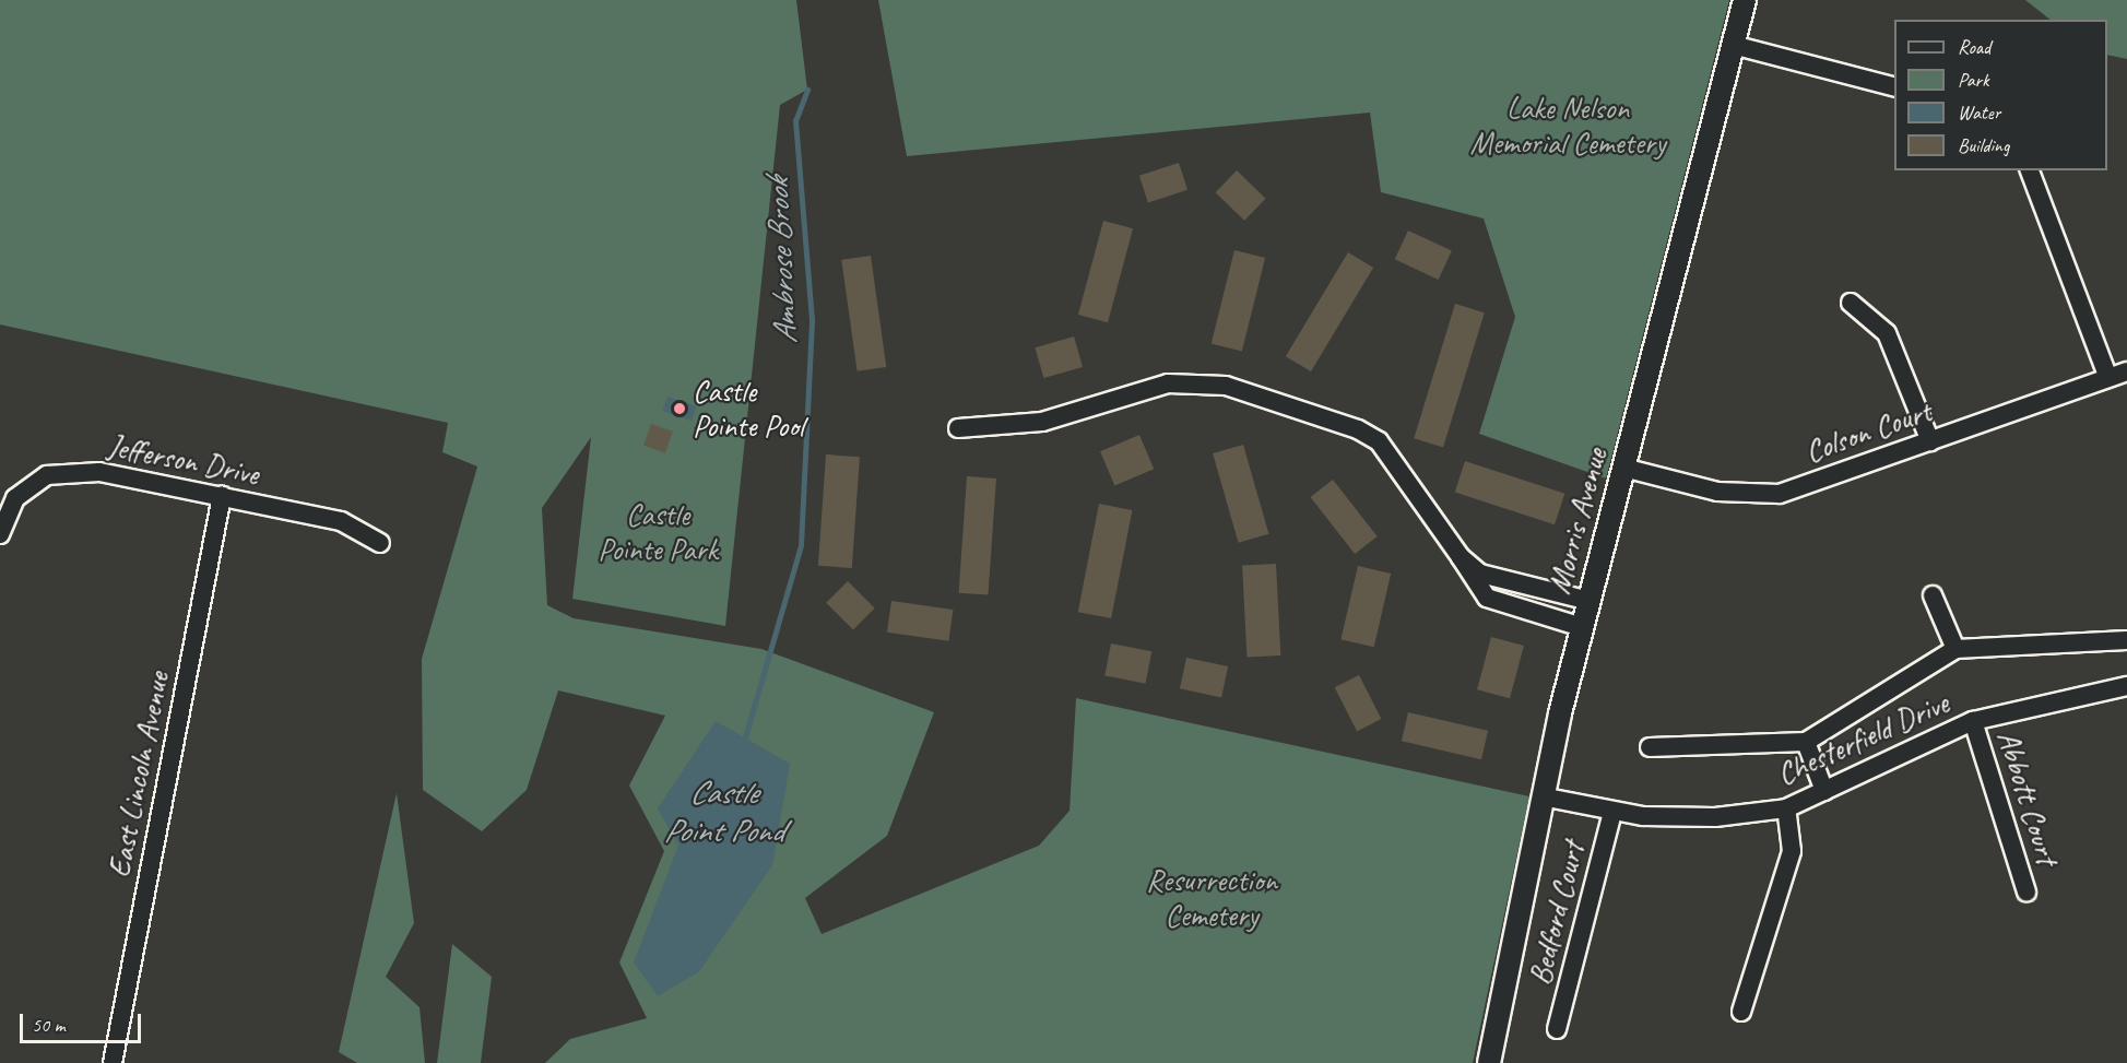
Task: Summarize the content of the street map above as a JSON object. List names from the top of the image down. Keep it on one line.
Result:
{"streets":{"street":["Colson Court","Jefferson Drive","Morris Avenue","Chesterfield Drive","East Lincoln Avenue","Abbott Court","Bedford Court"]},"crossings":[["Colson Court","Morris Avenue"],["Jefferson Drive","East Lincoln Avenue"],["Morris Avenue","Chesterfield Drive"],["Chesterfield Drive","Abbott Court"],["Chesterfield Drive","Bedford Court"]],"water":["Ambrose Brook","Castle Point Pond"],"parks":["Lake Nelson Memorial Cemetery","Castle Pointe Park","Resurrection Cemetery"],"places":["Castle Pointe Pool"],"legend":["Road","Park","Water","Building"],"scale_bar":"50 m"}
